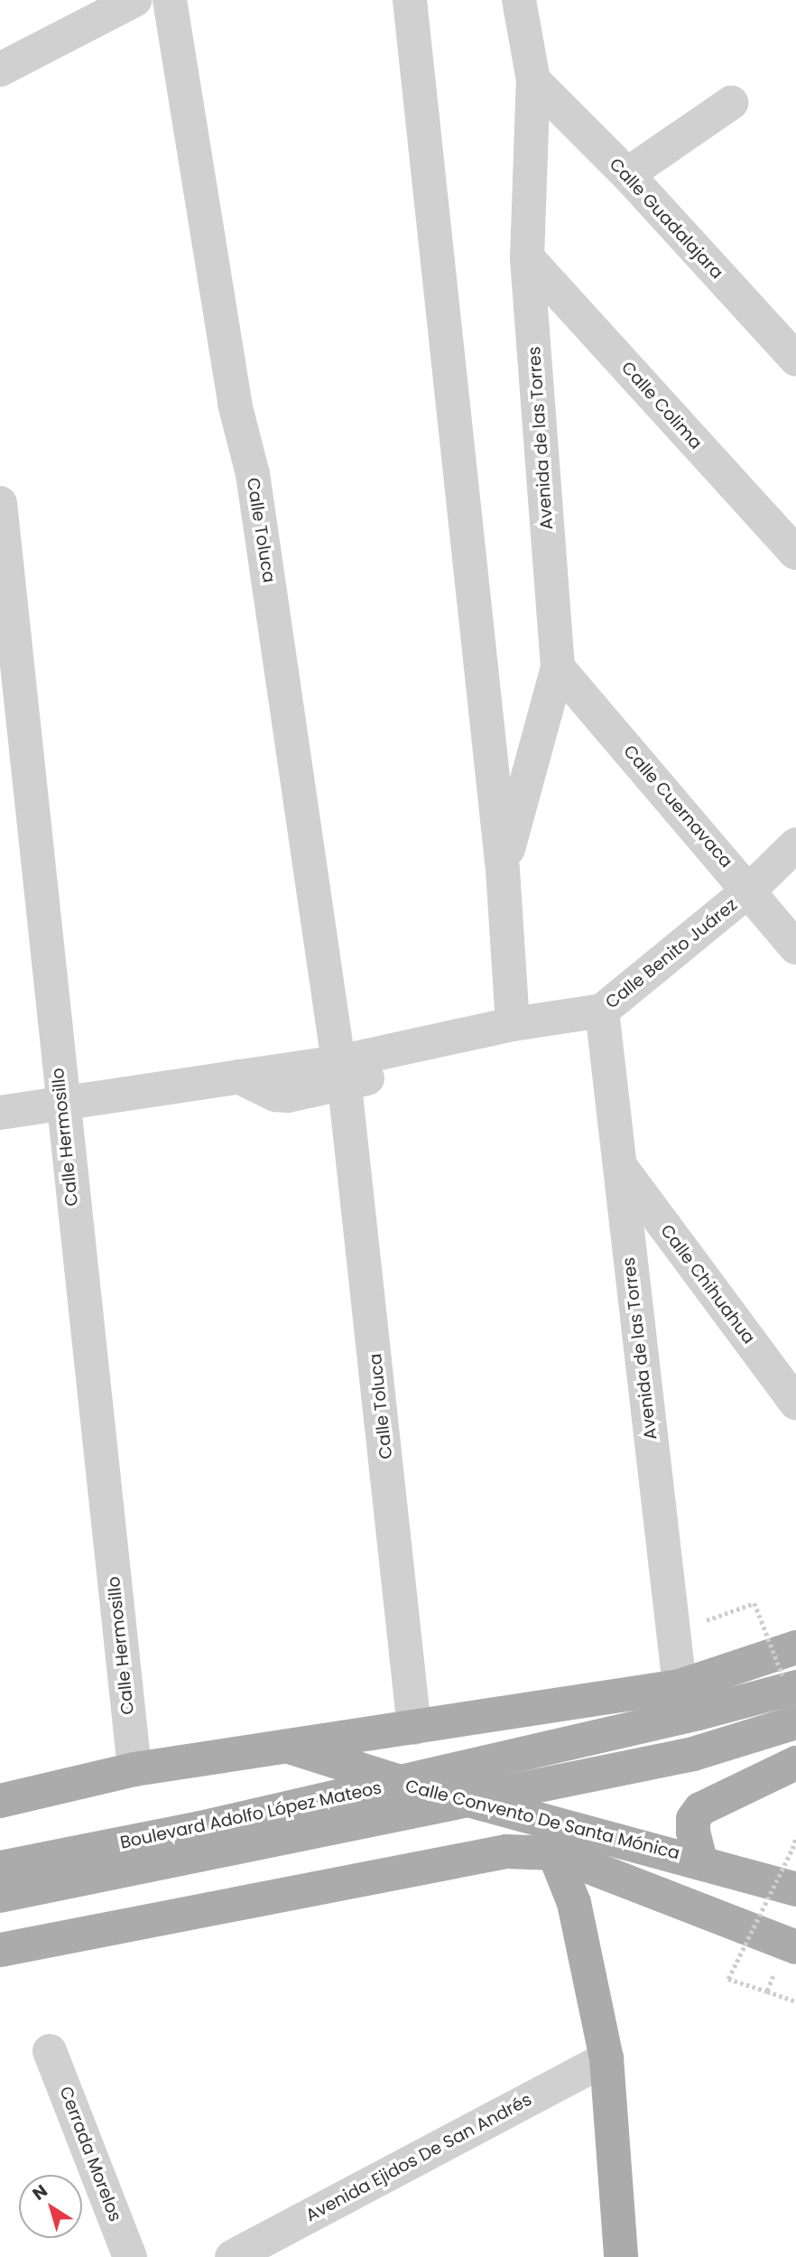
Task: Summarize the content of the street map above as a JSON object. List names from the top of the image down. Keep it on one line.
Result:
{"streets":{"main road":["Boulevard Adolfo López Mateos","Calle Convento De Santa Mónica"],"street":["Calle Guadalajara","Calle Colima","Avenida de las Torres","Calle Toluca","Calle Cuernavaca","Calle Benito Juárez","Calle Hermosillo","Calle Chihuahua","Cerrada Morelos","Avenida Ejidos De San Andrés"]},"crossings":[["Calle Guadalajara","Avenida de las Torres"],["Calle Colima","Avenida de las Torres"],["Avenida de las Torres","Calle Cuernavaca"],["Avenida de las Torres","Calle Benito Juárez"],["Avenida de las Torres","Calle Chihuahua"],["Calle Toluca","Calle Benito Juárez"],["Calle Cuernavaca","Calle Benito Juárez"],["Calle Benito Juárez","Calle Hermosillo"]],"north":"top left"}
